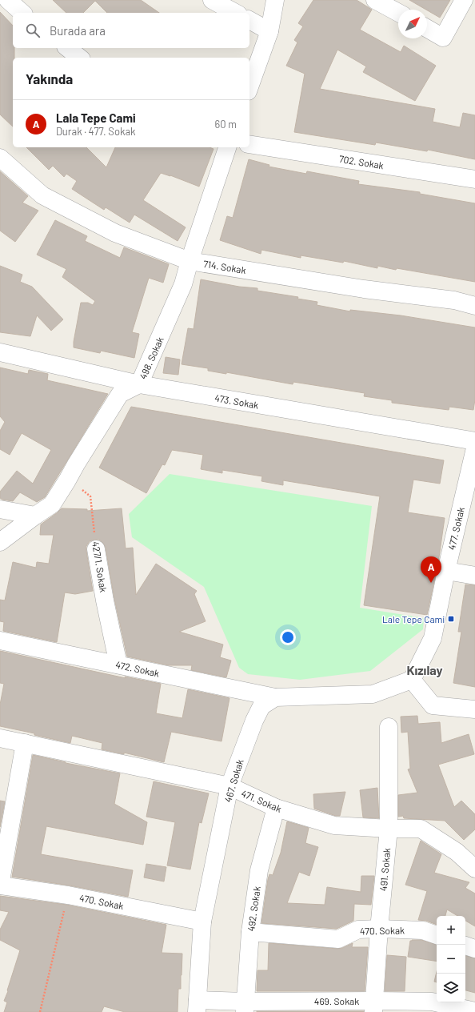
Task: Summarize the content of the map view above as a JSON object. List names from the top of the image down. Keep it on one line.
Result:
{"streets":{"street":["702. Sokak","714. Sokak","498. Sokak","473. Sokak","477. Sokak","427/1. Sokak","472. Sokak","467. Sokak","471. Sokak","491. Sokak","470. Sokak","492. Sokak","469. Sokak"]},"crossings":[["714. Sokak","498. Sokak"],["498. Sokak","473. Sokak"],["498. Sokak","427/1. Sokak"],["427/1. Sokak","472. Sokak"],["472. Sokak","467. Sokak"],["467. Sokak","471. Sokak"],["467. Sokak","470. Sokak"],["467. Sokak","469. Sokak"],["471. Sokak","491. Sokak"],["471. Sokak","492. Sokak"],["491. Sokak","470. Sokak"],["491. Sokak","469. Sokak"],["470. Sokak","492. Sokak"],["492. Sokak","469. Sokak"]],"districts":["Kızılay"],"places":{"transit":["Lale Tepe Cami"]},"north":"top right","page":{"search":"Burada ara","heading":"Yakında","list":[{"mark":"A","name":"Lala Tepe Cami","note":"Durak · 477. Sokak","value":"60 m"}],"pins":"A","map_buttons":["+","−"]}}
